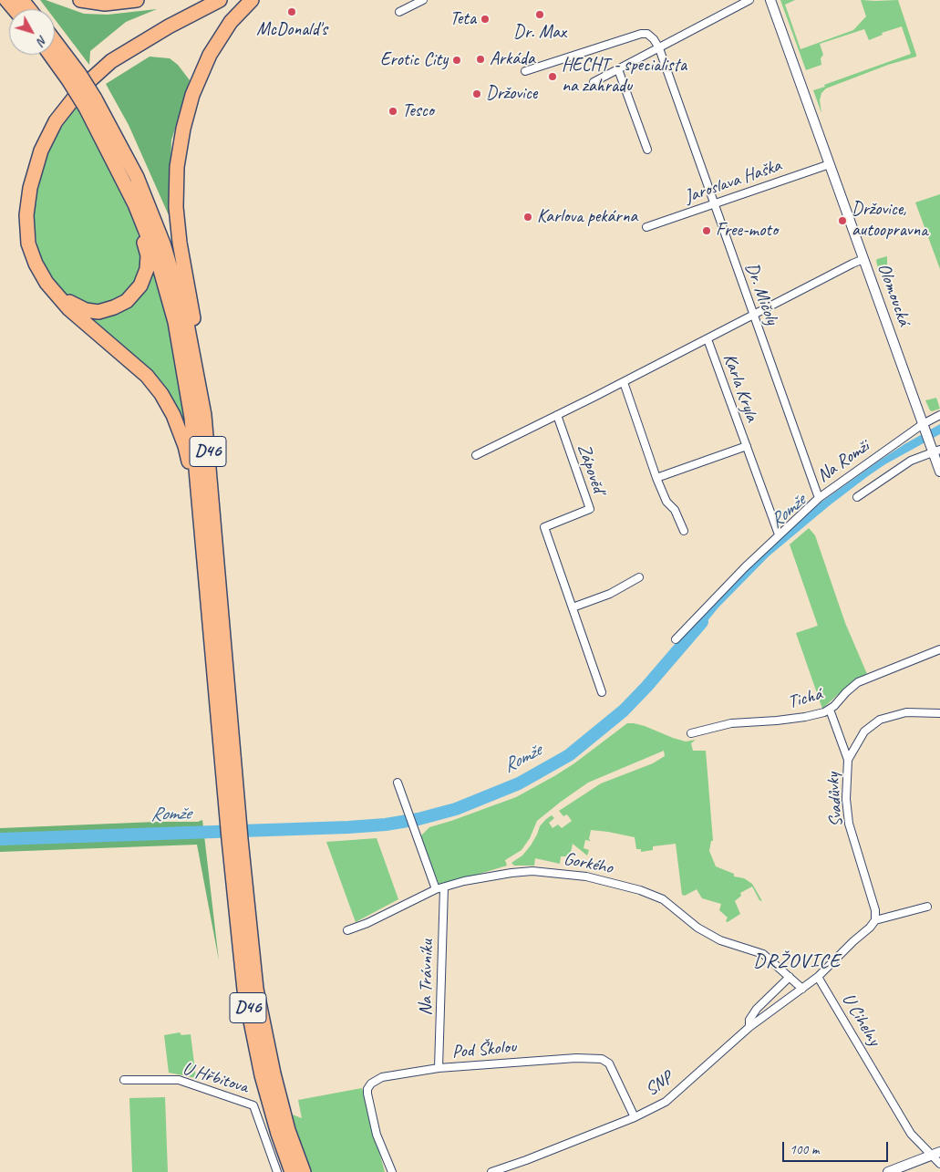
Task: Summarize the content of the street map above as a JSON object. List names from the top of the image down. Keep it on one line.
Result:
{"streets":{"highway":["D46"],"street":["Jaroslava Haška","Dr. Mičoly","Olomoucká","Karla Kryla","Na Romži","Zápověď","Tichá","Svadůvky","Gorkého","Na Trávníku","U Cihelny","Pod Školou","U Hřbitova","SNP"]},"crossings":[["Jaroslava Haška","Dr. Mičoly"],["Jaroslava Haška","Olomoucká"],["Dr. Mičoly","Na Romži"],["Olomoucká","Na Romži"],["Karla Kryla","Na Romži"],["Gorkého","Na Trávníku"],["Gorkého","SNP"],["Na Trávníku","Pod Školou"],["U Cihelny","SNP"],["Pod Školou","SNP"]],"districts":["DRŽOVICE"],"water":["Romže"],"places":["McDonald's","Dr. Max","Teta","Arkáda","Erotic City","HECHT - specialista na zahradu","Držovice","Tesco","Karlova pekárna","Držovice, autoopravna","Free-moto"],"scale_bar":"100 m","north":"bottom right"}
